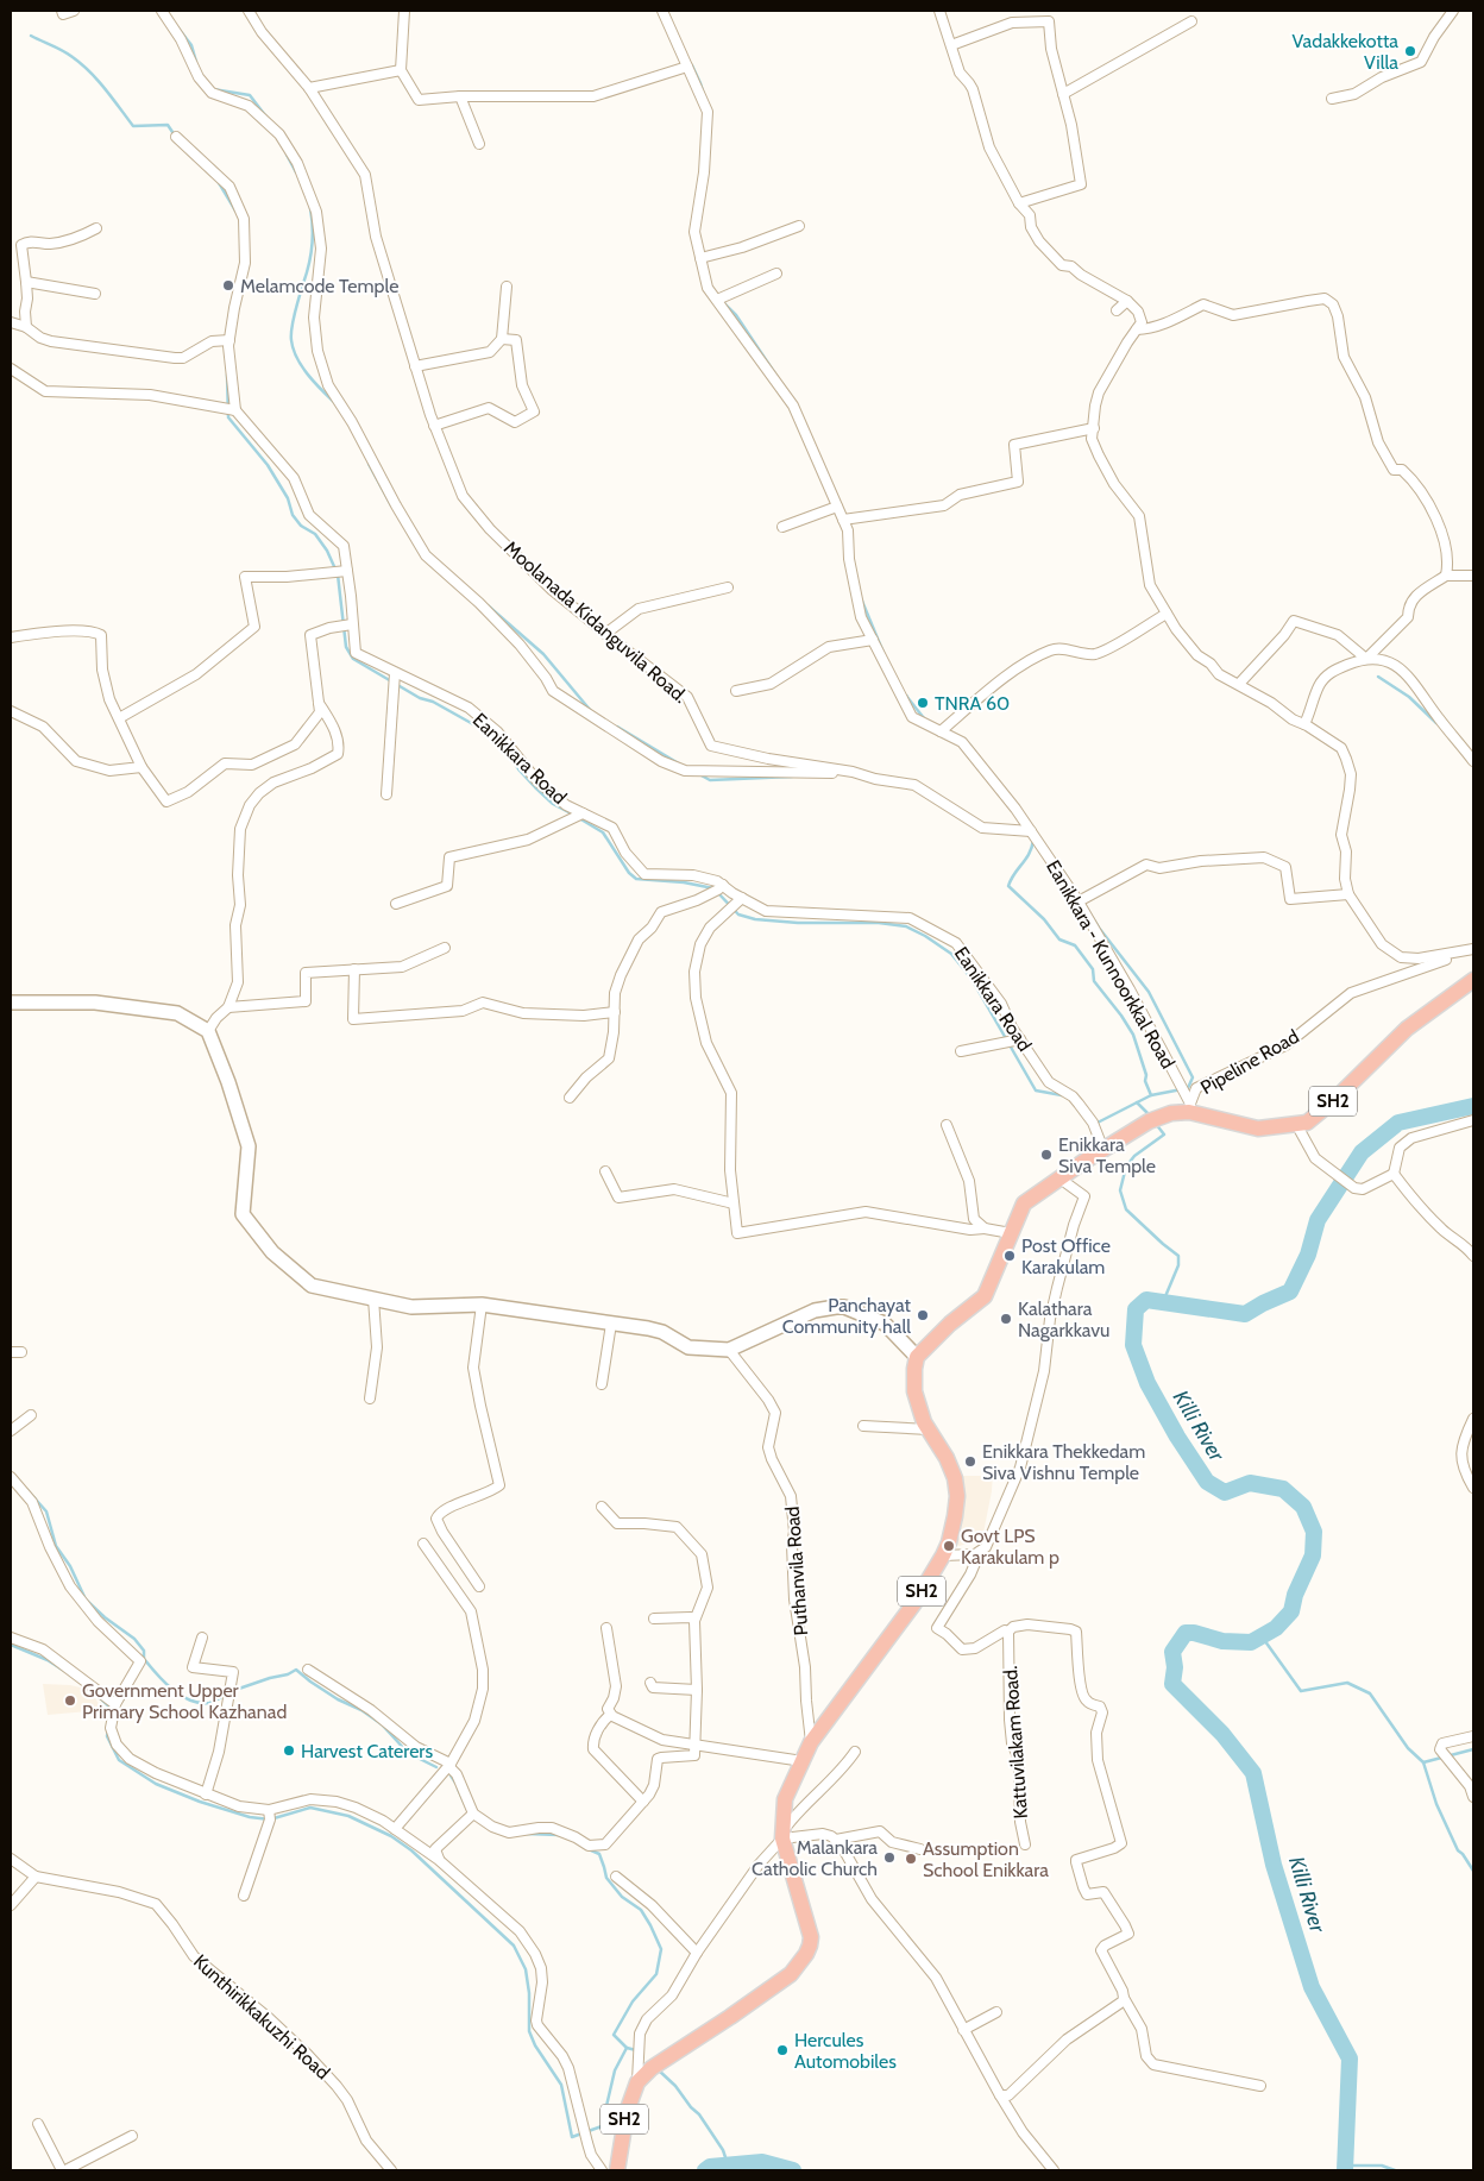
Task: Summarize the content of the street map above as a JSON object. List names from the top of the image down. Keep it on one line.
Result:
{"streets":{"main road":["SH2"],"street":["Moolanada Kidanguvila Road.","Eanikkara Road","Eanikkara - Kunnoorkkal Road","Pipeline Road","Puthanvila Road","Kattuvilakam Road.","Kunthirikkakuzhi Road"]},"crossings":[["Moolanada Kidanguvila Road.","Eanikkara - Kunnoorkkal Road"],["Eanikkara Road","SH2"],["Eanikkara - Kunnoorkkal Road","Pipeline Road"],["Eanikkara - Kunnoorkkal Road","SH2"],["Pipeline Road","SH2"],["SH2","Puthanvila Road"]],"water":["Killi River"],"places":["Vadakkekotta Villa","Melamcode Temple","TNRA 60","Enikkara Siva Temple","Post Office Karakulam","Panchayat Community hall","Kalathara Nagarkkavu","Enikkara Thekkedam Siva Vishnu Temple","Govt LPS Karakulam p","Government Upper Primary School Kazhanad","Harvest Caterers","Malankara Catholic Church","Assumption School Enikkara","Hercules Automobiles"]}
